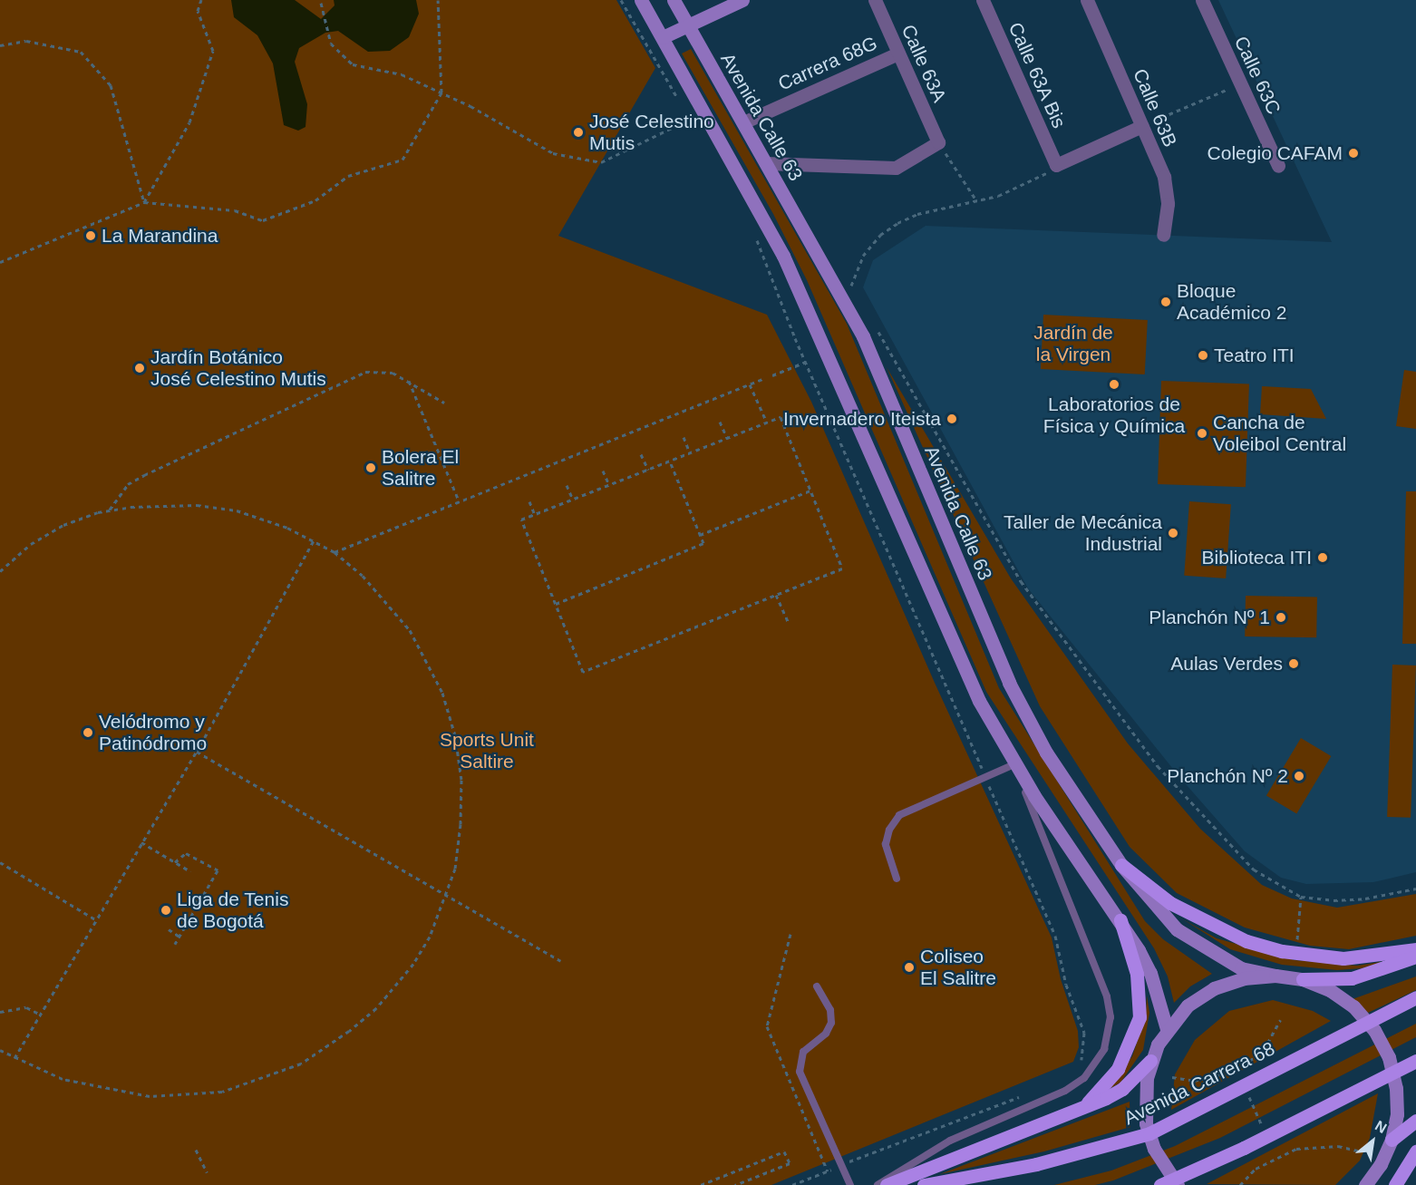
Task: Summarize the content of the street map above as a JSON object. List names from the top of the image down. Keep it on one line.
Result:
{"streets":{"main road":["Avenida Calle 63","Avenida Carrera 68"],"street":["Carrera 68G","Calle 63A","Calle 63A Bis","Calle 63C","Calle 63B"]},"crossings":[["Carrera 68G","Calle 63A"],["Carrera 68G","Avenida Calle 63"]],"parks":["Jardín de la Virgen","Sports Unit Saltire"],"places":["José Celestino Mutis","Colegio CAFAM","La Marandina","Bloque Académico 2","Teatro ITI","Jardín Botánico José Celestino Mutis","Laboratorios de Física y Química","Invernadero Iteista","Cancha de Voleibol Central","Bolera El Salitre","Taller de Mecánica Industrial","Biblioteca ITI","Planchón Nº 1","Aulas Verdes","Velódromo y Patinódromo","Planchón Nº 2","Liga de Tenis de Bogotá","Coliseo El Salitre"],"north":"top right"}
